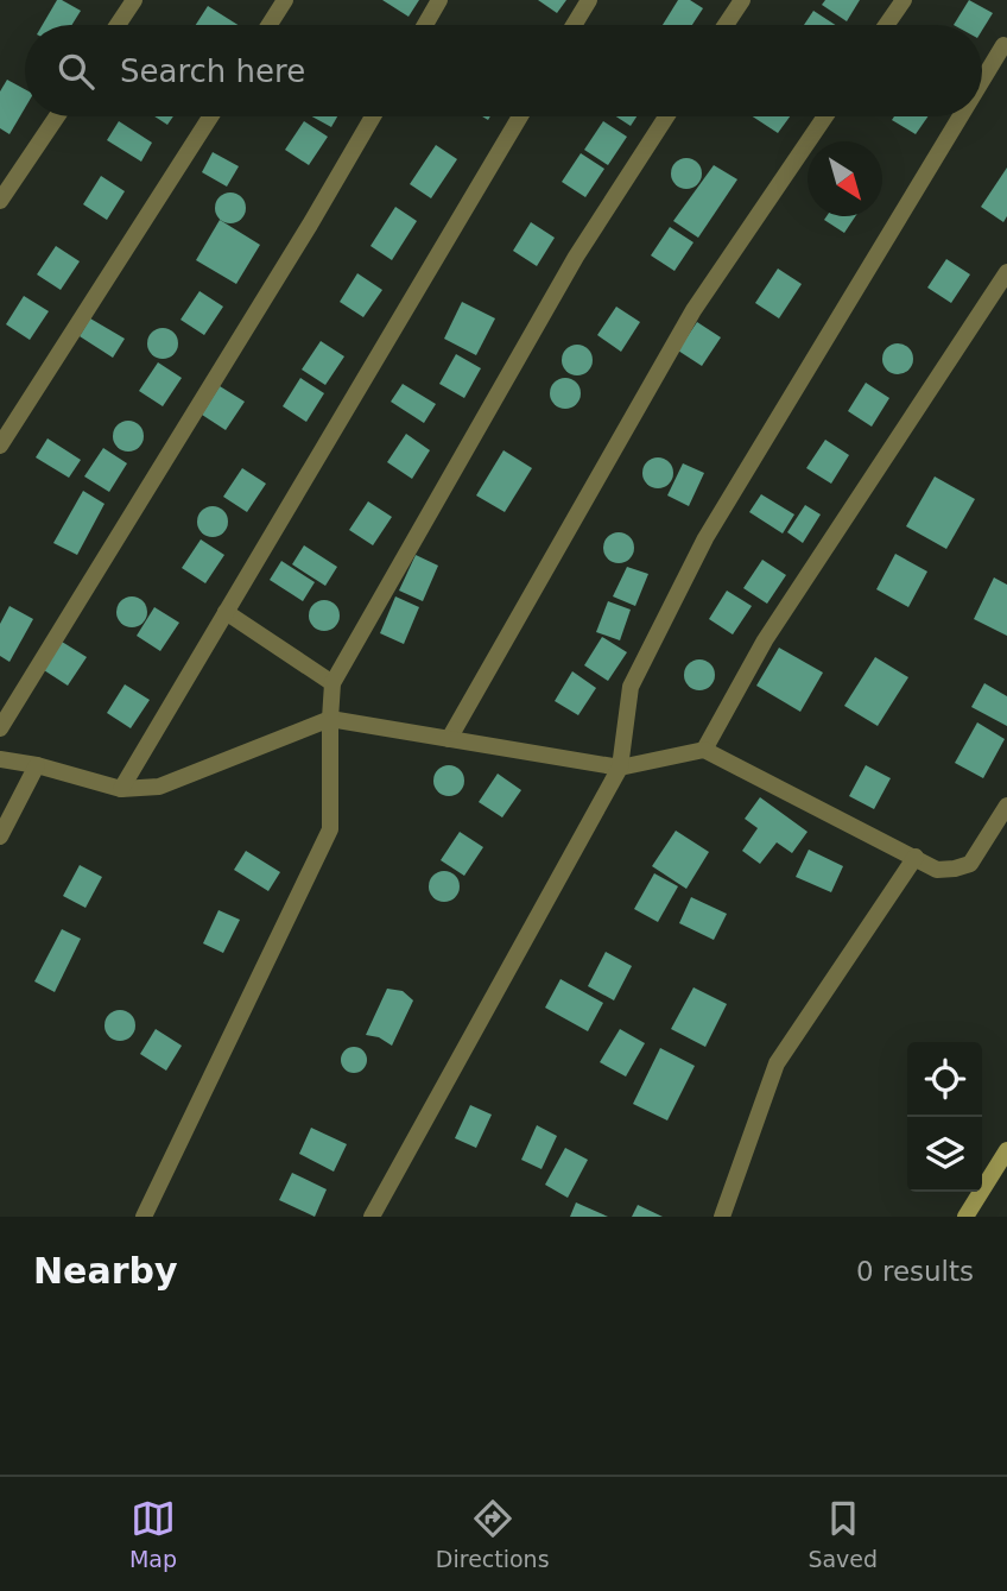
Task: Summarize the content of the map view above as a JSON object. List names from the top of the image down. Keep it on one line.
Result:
{"north":"bottom right","page":{"search":"Search here","heading":["Nearby","0 results"],"nav":["Map","Directions","Saved"]}}
